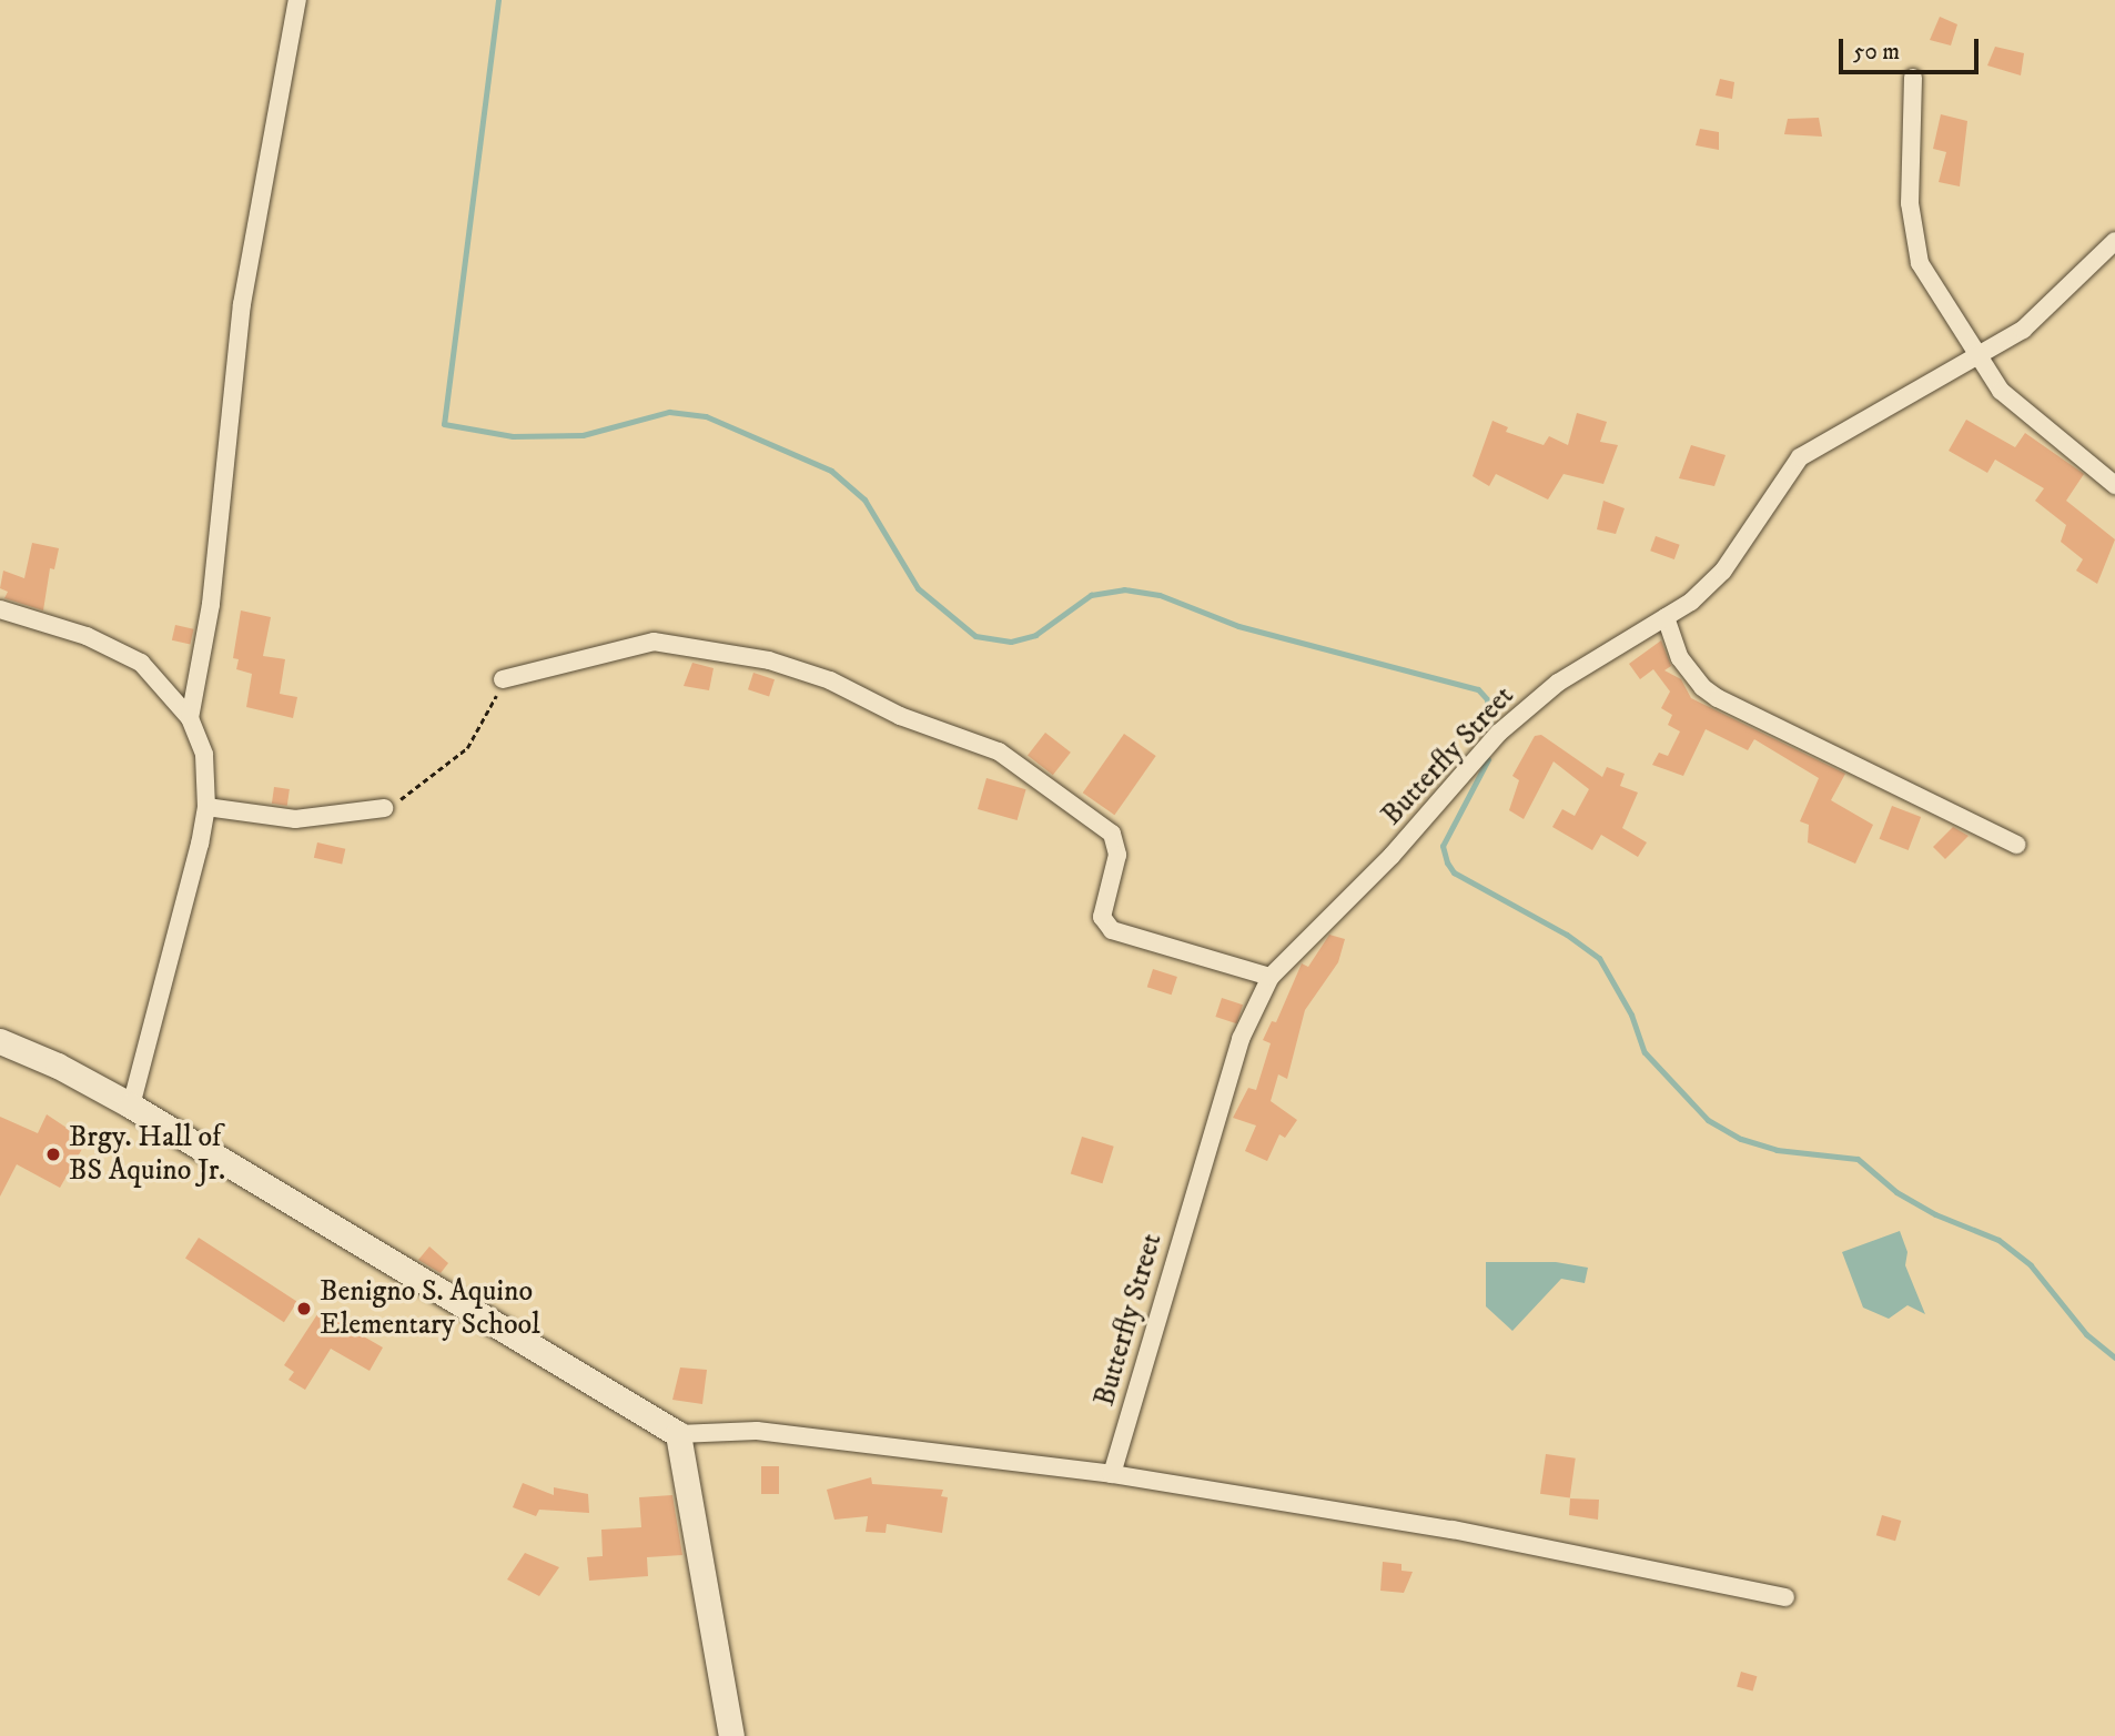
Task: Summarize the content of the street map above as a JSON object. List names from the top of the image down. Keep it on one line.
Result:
{"streets":{"street":["Butterfly Street"]},"places":["Brgy. Hall of BS Aquino Jr.","Benigno S. Aquino Elementary School"],"scale_bar":"50 m"}
